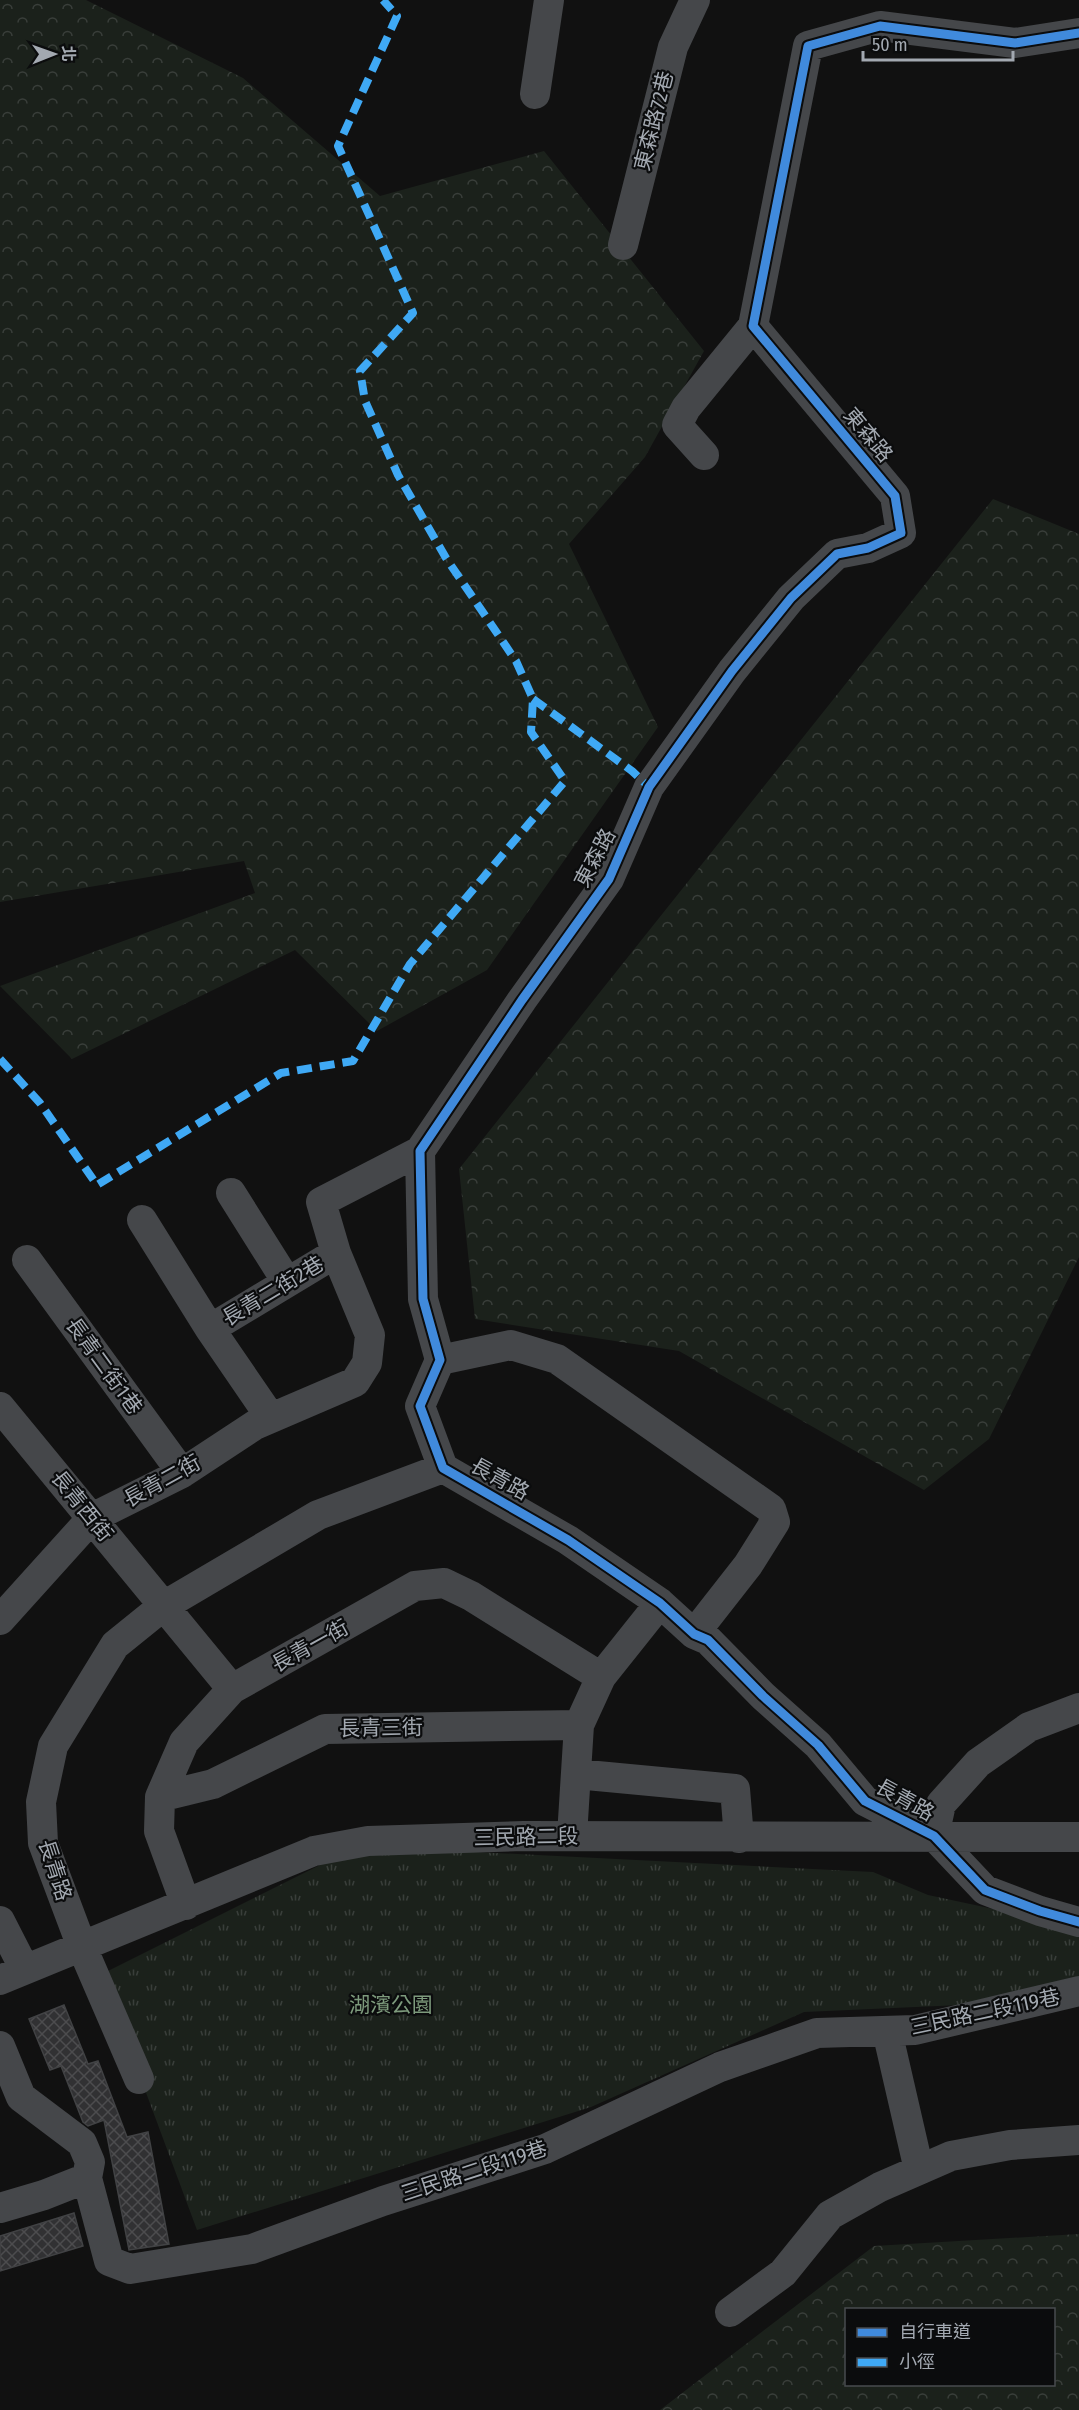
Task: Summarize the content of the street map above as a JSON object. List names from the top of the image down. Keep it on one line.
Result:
{"streets":{"street":["東森路72巷","東森路","長青二街2巷","長青二街1巷","長青路","長青二街","長青西街","長青一街","長青三街","三民路二段","三民路二段119巷"]},"crossings":[["長青二街2巷","長青二街"],["長青二街1巷","長青二街"],["長青路","長青西街"],["長青路","三民路二段"],["長青二街","長青西街"],["長青西街","長青一街"],["長青一街","長青三街"],["長青一街","三民路二段"]],"parks":["湖濱公園"],"legend":["自行車道","小徑"],"scale_bar":"50 m","north":"right"}
